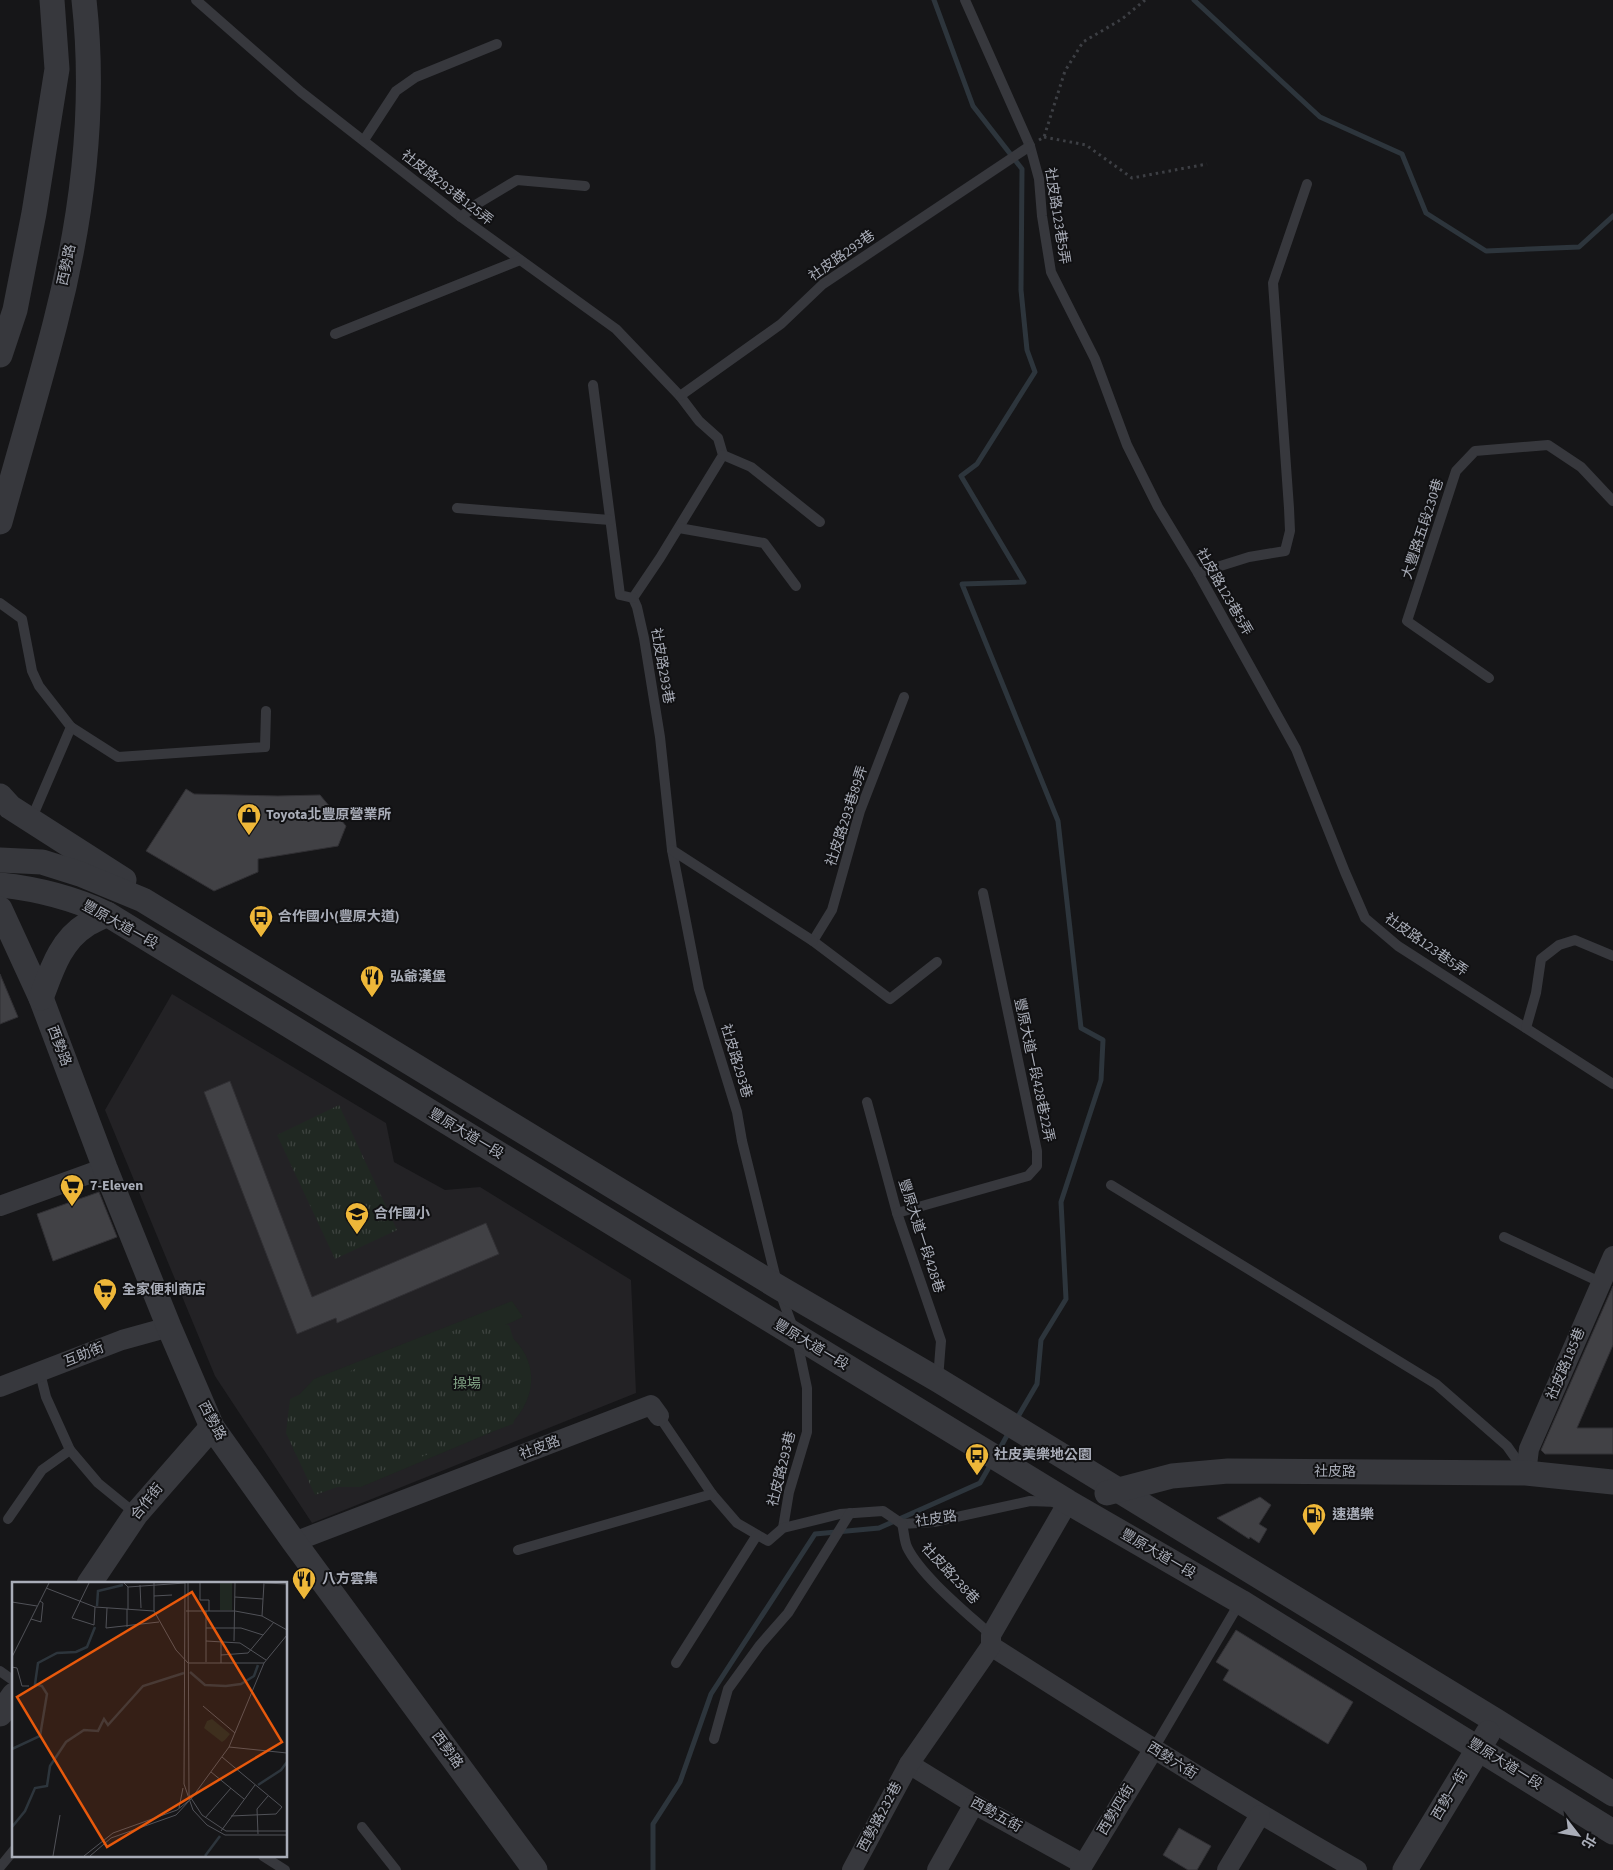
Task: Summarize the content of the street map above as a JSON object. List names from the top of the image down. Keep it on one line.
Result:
{"streets":{"street":["西勢路","豐原大道一段","互助街","社皮路185巷","社皮路","合作街","西勢六街","西勢一街","西勢四街","西勢五街","西勢路232巷"],"lane":["社皮路293巷125弄","社皮路123巷5弄","社皮路293巷","大豐路五段230巷","社皮路293巷89弄","豐原大道一段428巷22弄","豐原大道一段428巷","社皮路238巷"]},"crossings":[["社皮路293巷125弄","社皮路293巷"],["社皮路123巷5弄","社皮路293巷"],["社皮路293巷","豐原大道一段"],["社皮路293巷","社皮路"],["西勢路","互助街"],["西勢路","社皮路"],["西勢路","合作街"],["豐原大道一段","豐原大道一段428巷"],["豐原大道一段","社皮路"],["豐原大道一段","西勢一街"],["豐原大道一段","西勢路232巷"],["豐原大道一段428巷22弄","豐原大道一段428巷"],["社皮路185巷","社皮路"],["社皮路","社皮路238巷"],["社皮路","西勢路232巷"],["社皮路238巷","西勢六街"],["社皮路238巷","西勢路232巷"],["西勢六街","西勢四街"],["西勢六街","西勢路232巷"],["西勢四街","西勢五街"],["西勢五街","西勢路232巷"]],"parks":["操場"],"places":{"shop":["Toyota北豐原營業所"],"bus stop":["合作國小(豐原大道)","社皮美樂地公園"],"restaurant":["弘爺漢堡","八方雲集"],"supermarket":["7-Eleven","全家便利商店"],"school or university":["合作國小"],"fuel station":["速邁樂"]},"north":"bottom right"}
